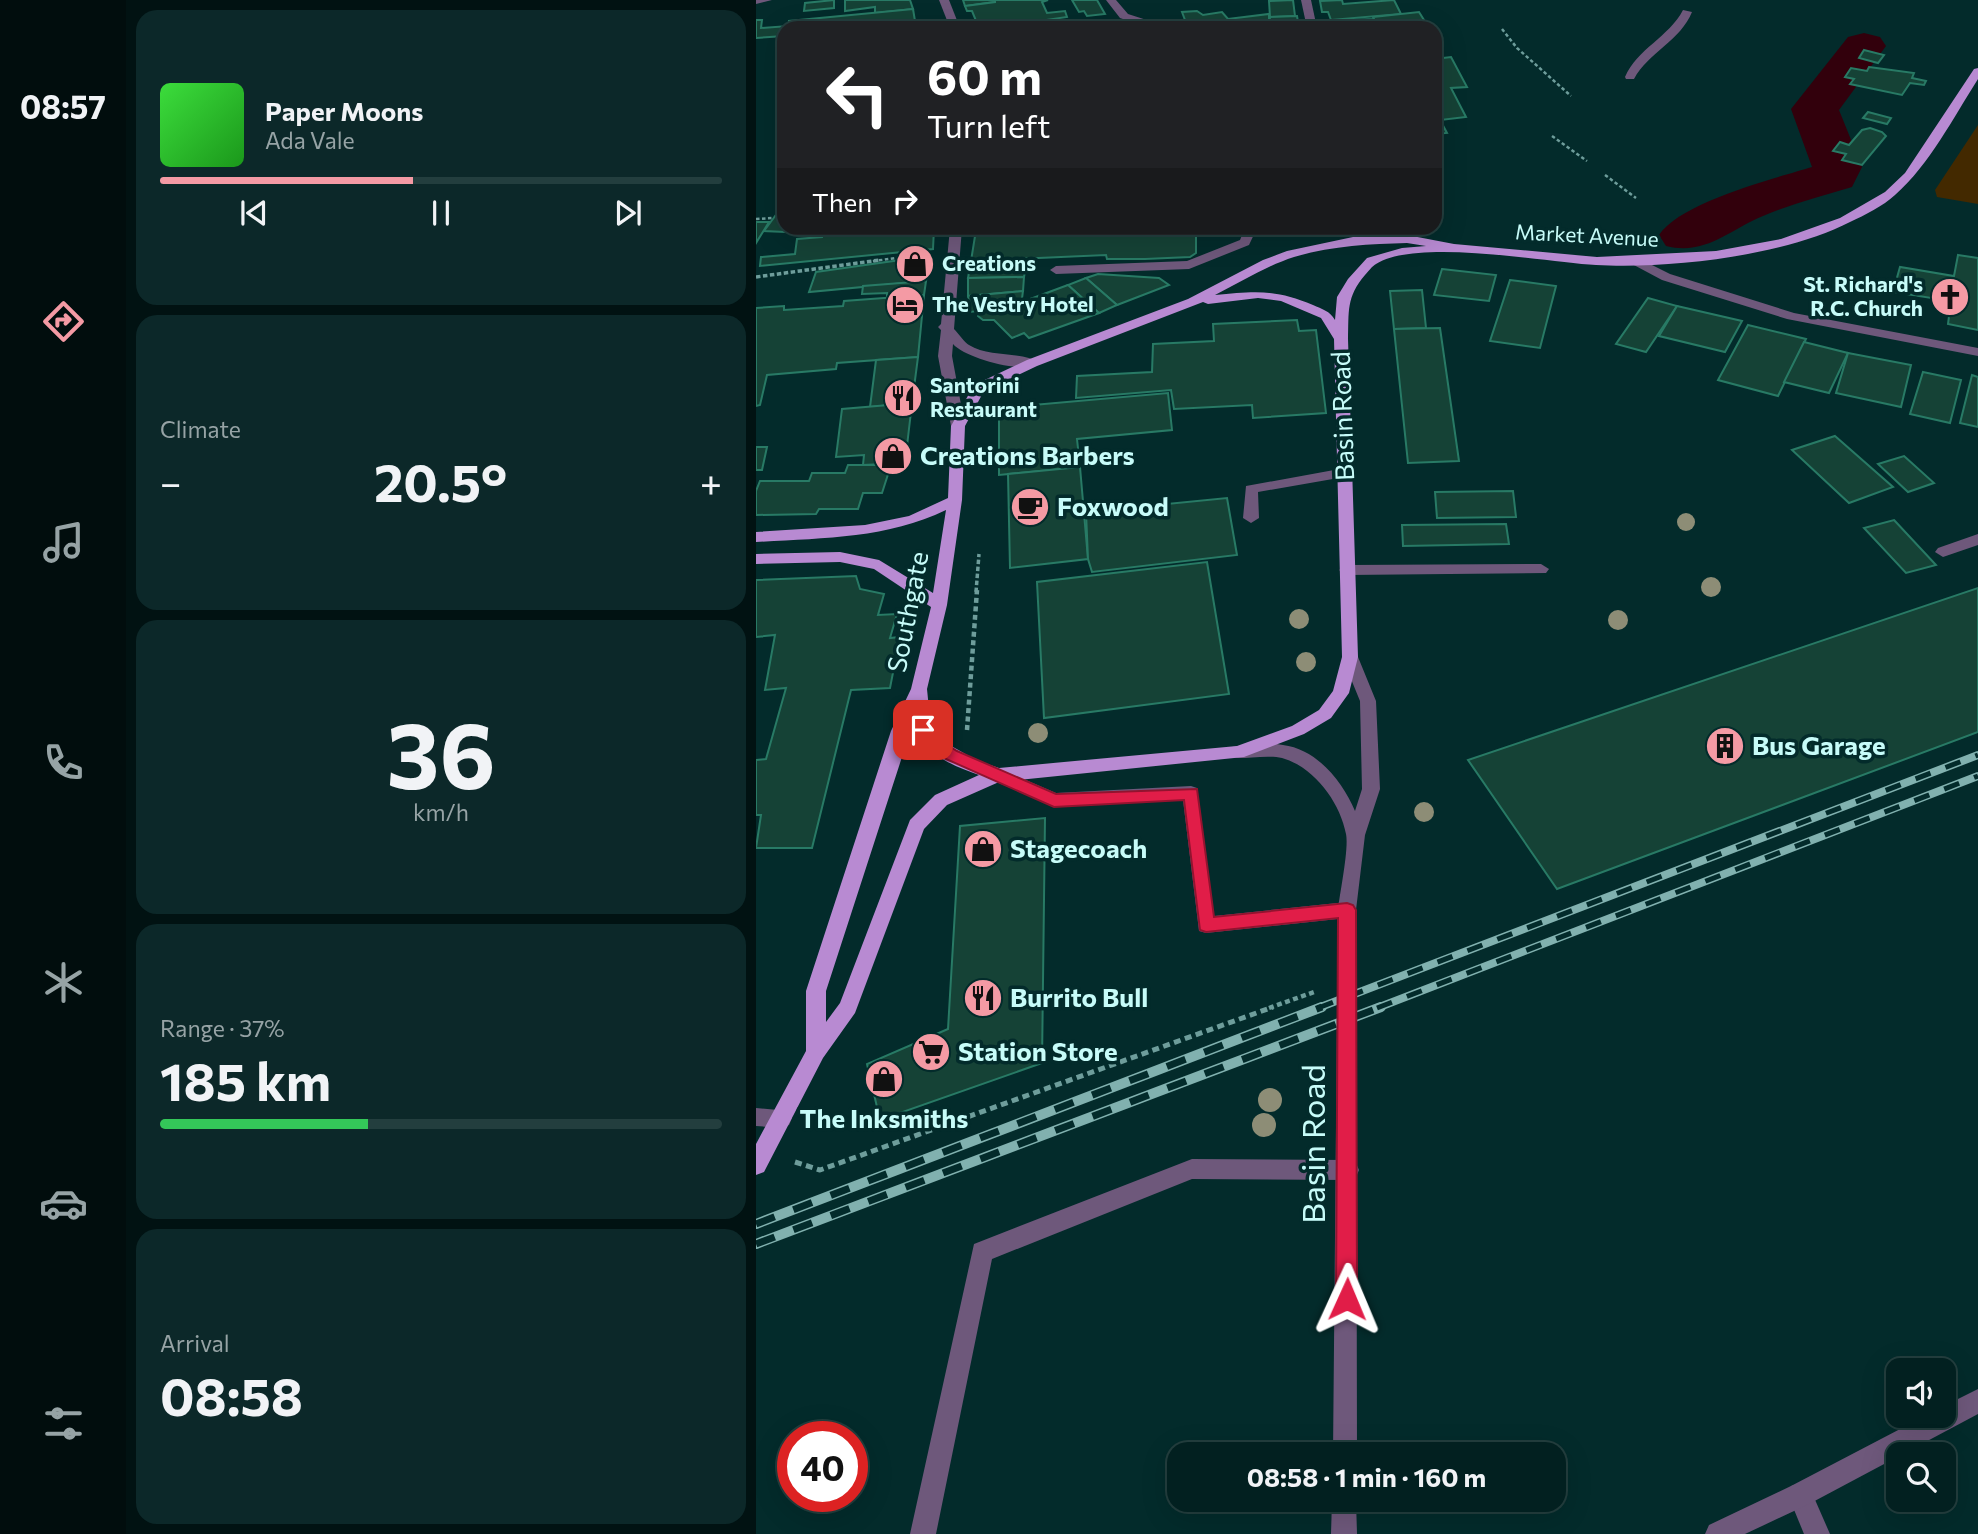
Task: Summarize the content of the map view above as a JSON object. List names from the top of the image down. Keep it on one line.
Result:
{"streets":{"main road":["Market Avenue","Basin Road","Southgate"]},"crossings":[["Basin Road","Southgate"]],"places":{"shop":["Creations","Creations Barbers","Stagecoach","The Inksmiths"],"church":["St. Richard's R.C. Church"],"hotel":["The Vestry Hotel"],"restaurant":["Santorini Restaurant","Burrito Bull"],"cafe":["Foxwood"],"building":["Bus Garage"],"supermarket":["Station Store"]},"page":{"tabs":"08:57","turn":["60 m","Turn left"],"song":["Paper Moons","Ada Vale"],"then":"Then","tile":["Climate",["36","km/h"],["Range · 37%","185 km"],["Arrival","08:58"]],"heat":["−","20.5°","+"],"limit":"40","trip":"08:58 · 1 min · 160 m"}}
